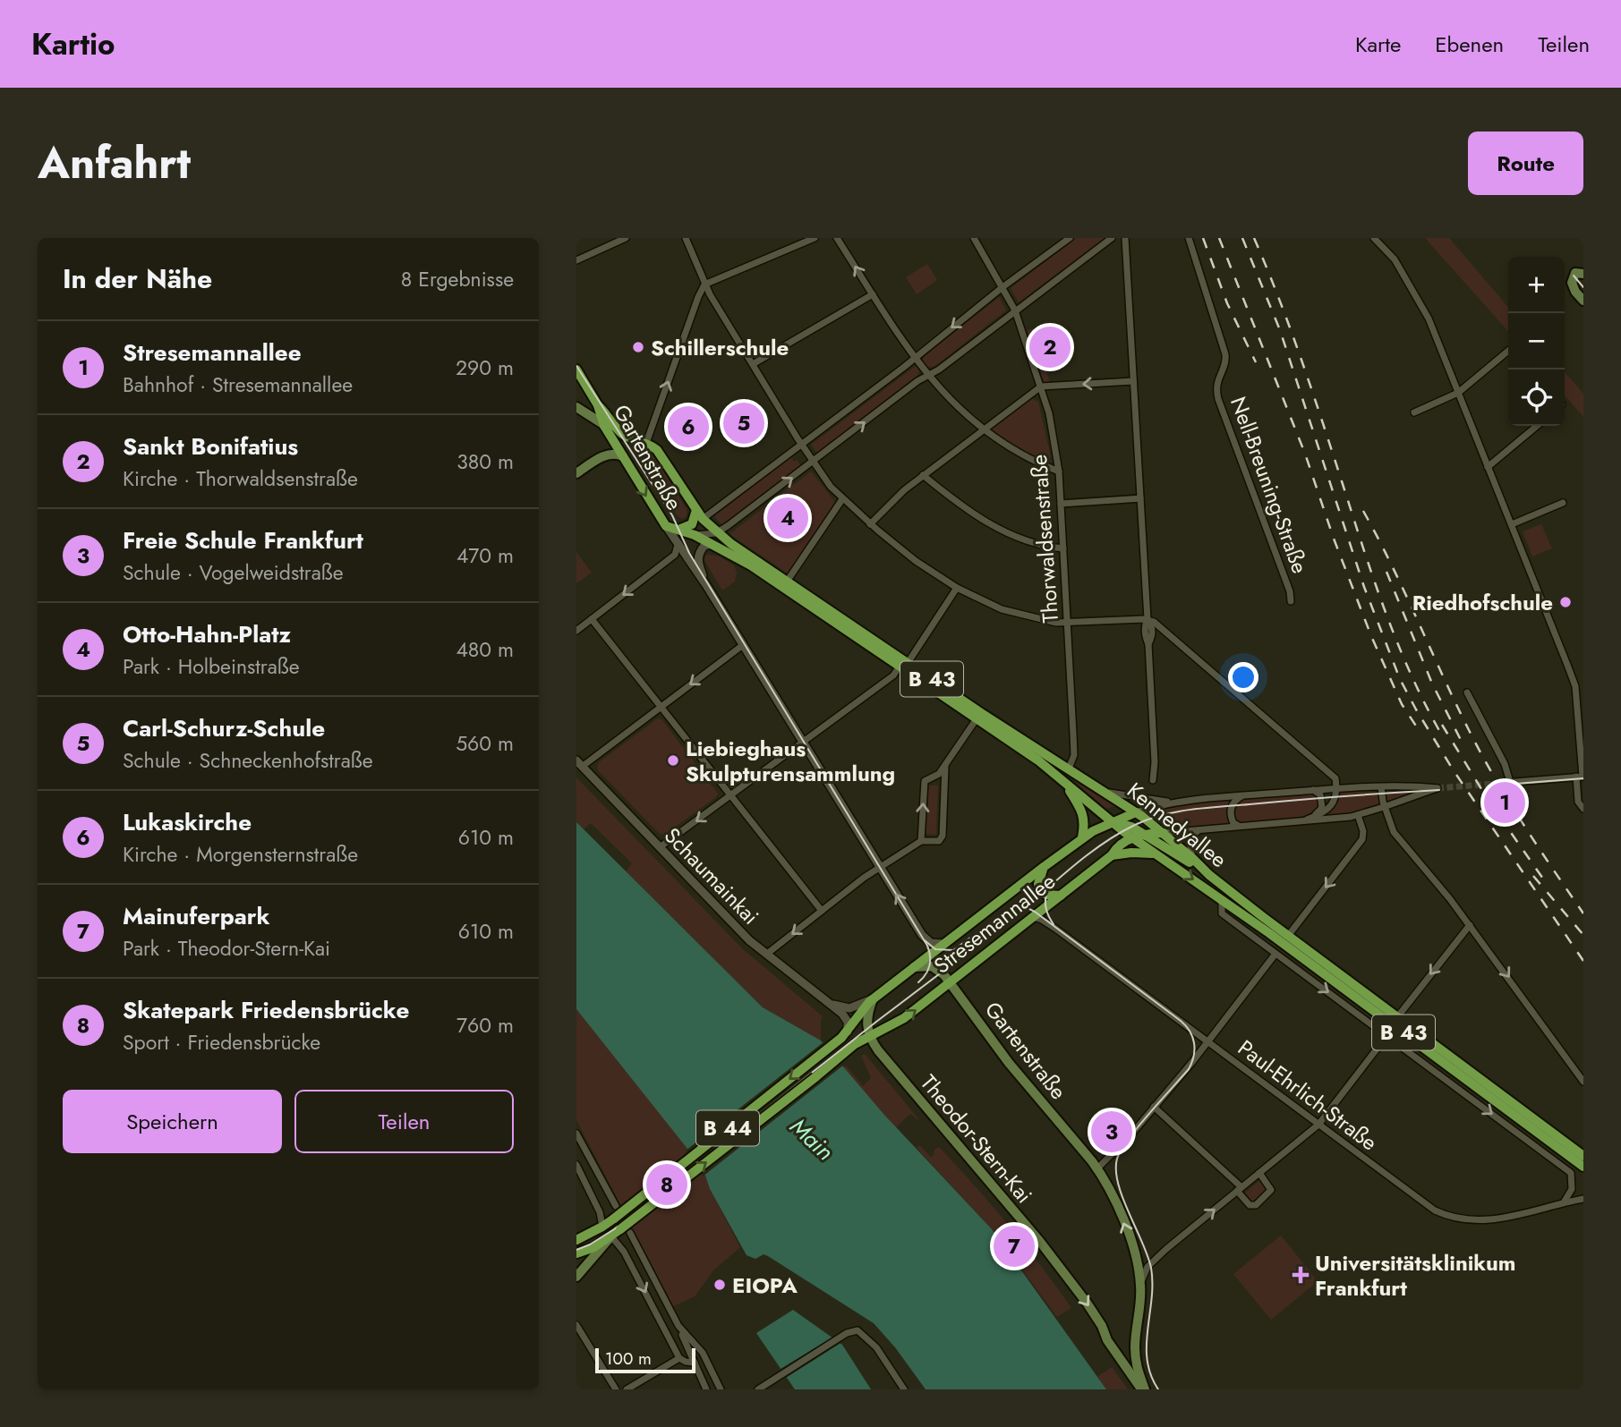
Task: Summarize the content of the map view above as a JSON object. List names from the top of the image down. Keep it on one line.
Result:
{"streets":{"main road":["Gartenstraße","B 43","Kennedyallee","Stresemannallee","B 44","Theodor-Stern-Kai"],"street":["Nell-Breuning-Straße","Thorwaldsenstraße","Schaumainkai","Paul-Ehrlich-Straße"]},"crossings":[["Gartenstraße","Kennedyallee"],["Gartenstraße","Stresemannallee"],["Gartenstraße","Theodor-Stern-Kai"],["Thorwaldsenstraße","Kennedyallee"],["B 43","Kennedyallee"],["B 43","Stresemannallee"],["Kennedyallee","Stresemannallee"],["Kennedyallee","Paul-Ehrlich-Straße"],["Schaumainkai","Stresemannallee"],["Schaumainkai","B 44"],["Stresemannallee","Paul-Ehrlich-Straße"],["Stresemannallee","B 44"],["Stresemannallee","Theodor-Stern-Kai"]],"one_way":["Theodor-Stern-Kai"],"water":["Main"],"places":{"other":["Schillerschule","Riedhofschule","Liebieghaus Skulpturensammlung","EIOPA"],"health":["Universitätsklinikum Frankfurt"]},"scale_bar":"100 m","page":{"header":"Kartio","nav":["Karte","Ebenen","Teilen"],"title":"Anfahrt","buttons":["Route",["Speichern","Teilen"]],"heading":["In der Nähe","8 Ergebnisse"],"map_buttons":["+","−"],"list":[{"mark":"1","name":"Stresemannallee","note":"Bahnhof · Stresemannallee","value":"290 m"},{"mark":"2","name":"Sankt Bonifatius","note":"Kirche · Thorwaldsenstraße","value":"380 m"},{"mark":"3","name":"Freie Schule Frankfurt","note":"Schule · Vogelweidstraße","value":"470 m"},{"mark":"4","name":"Otto-Hahn-Platz","note":"Park · Holbeinstraße","value":"480 m"},{"mark":"5","name":"Carl-Schurz-Schule","note":"Schule · Schneckenhofstraße","value":"560 m"},{"mark":"6","name":"Lukaskirche","note":"Kirche · Morgensternstraße","value":"610 m"},{"mark":"7","name":"Mainuferpark","note":"Park · Theodor-Stern-Kai","value":"610 m"},{"mark":"8","name":"Skatepark Friedensbrücke","note":"Sport · Friedensbrücke","value":"760 m"}],"pins":["2","5","6","4","1","3","8","7"],"scale":"100 m"}}
